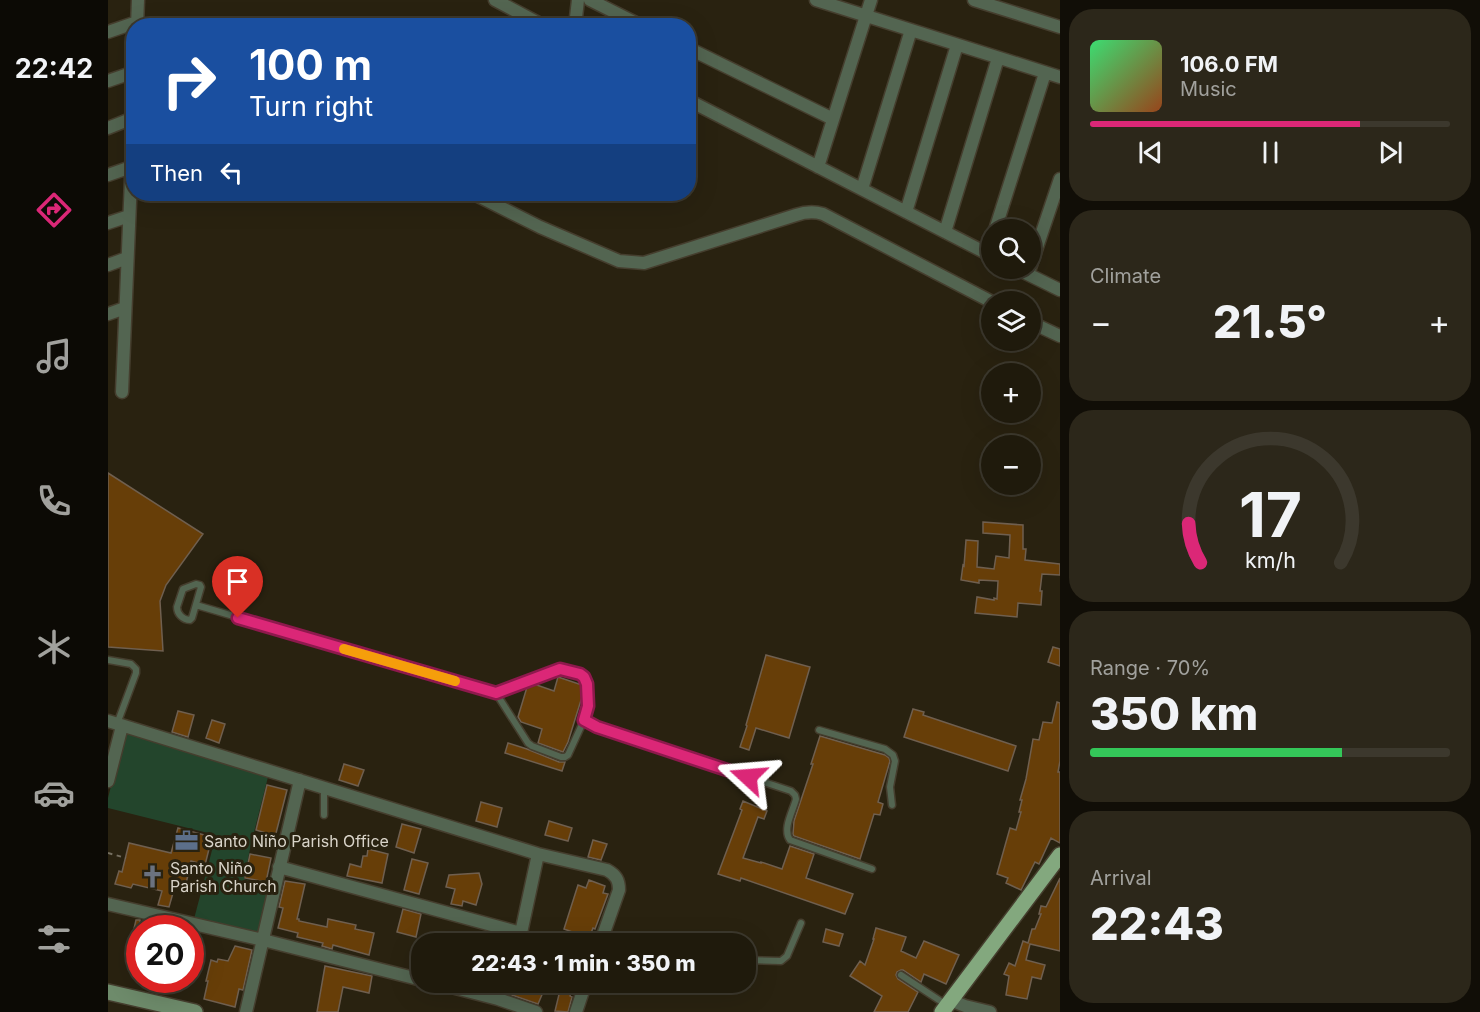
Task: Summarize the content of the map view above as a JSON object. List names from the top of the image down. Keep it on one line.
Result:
{"places":{"office":["Santo Niño Parish Office"],"church":["Santo Niño Parish Church"]},"page":{"tabs":"22:42","turn":["100 m","Turn right"],"song":["106.0 FM","Music"],"then":"Then","tile":["Climate",["Range · 70%","350 km"],["Arrival","22:43"]],"map_buttons":["+","−"],"heat":["−","21.5°","+"],"limit":"20","trip":"22:43 · 1 min · 350 m","gauge":["17","km/h"]}}
